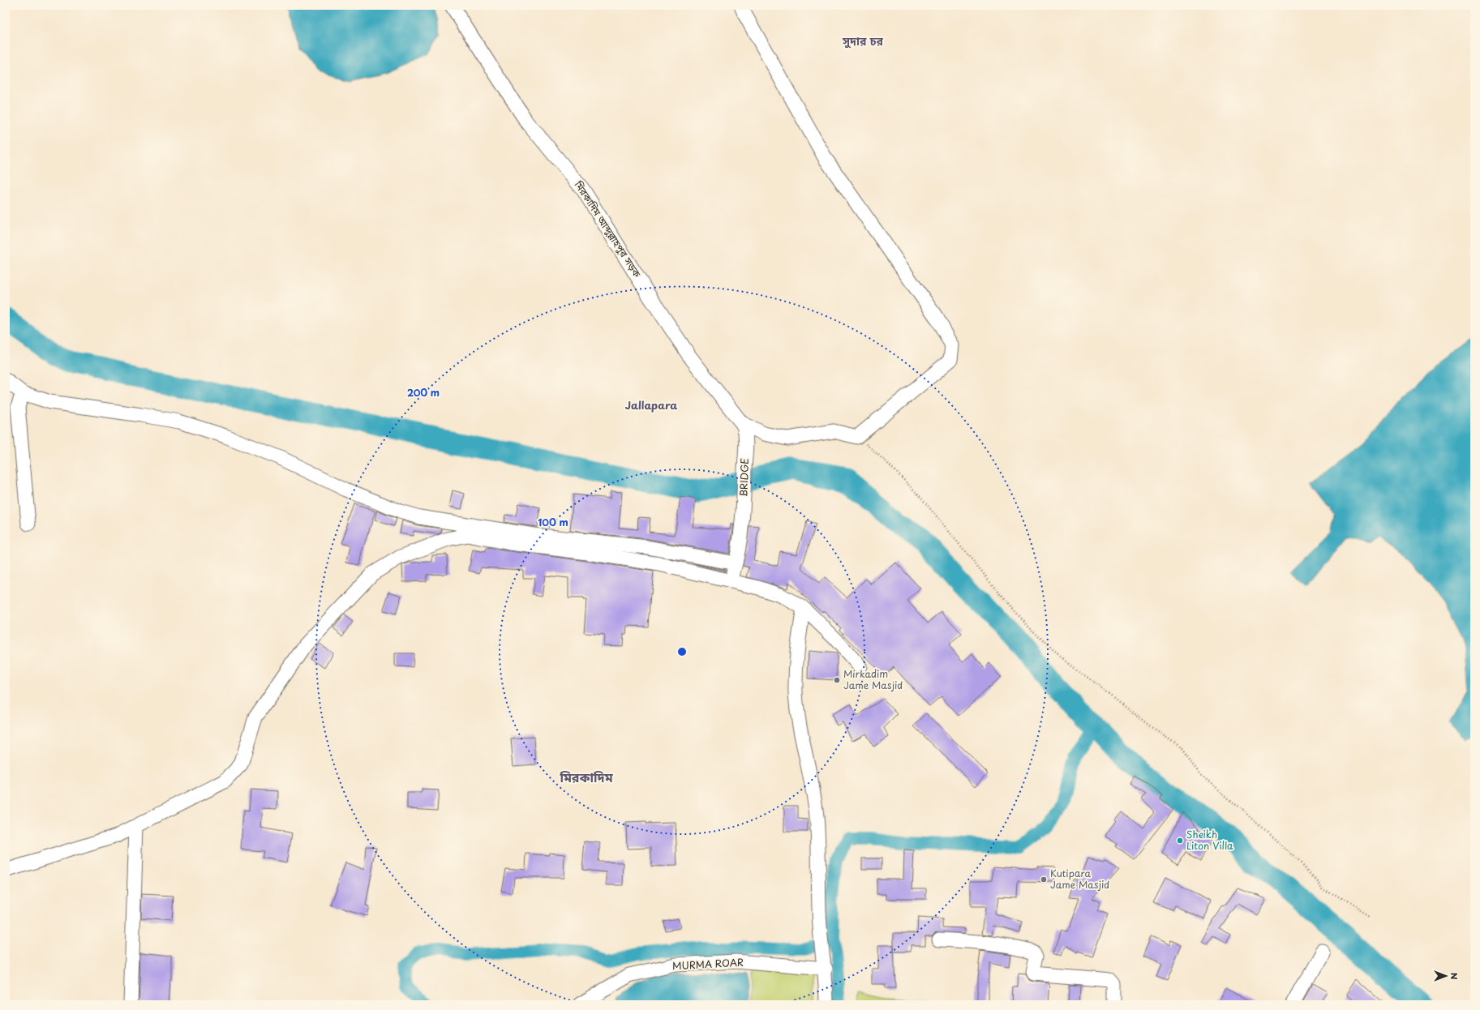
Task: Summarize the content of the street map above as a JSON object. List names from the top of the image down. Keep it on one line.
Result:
{"streets":{"street":["মিরকাদিম আব্দুল্লাহপুর সড়ক","BRIDGE","MURMA ROAR"]},"crossings":[["মিরকাদিম আব্দুল্লাহপুর সড়ক","BRIDGE"]],"districts":["সুদার চর","Jallapara","মিরকাদিম"],"places":["Mirkadim Jame Masjid","Sheikh Liton Villa","Kutipara Jame Masjid"],"north":"right","rings":["200 m","100 m"]}
